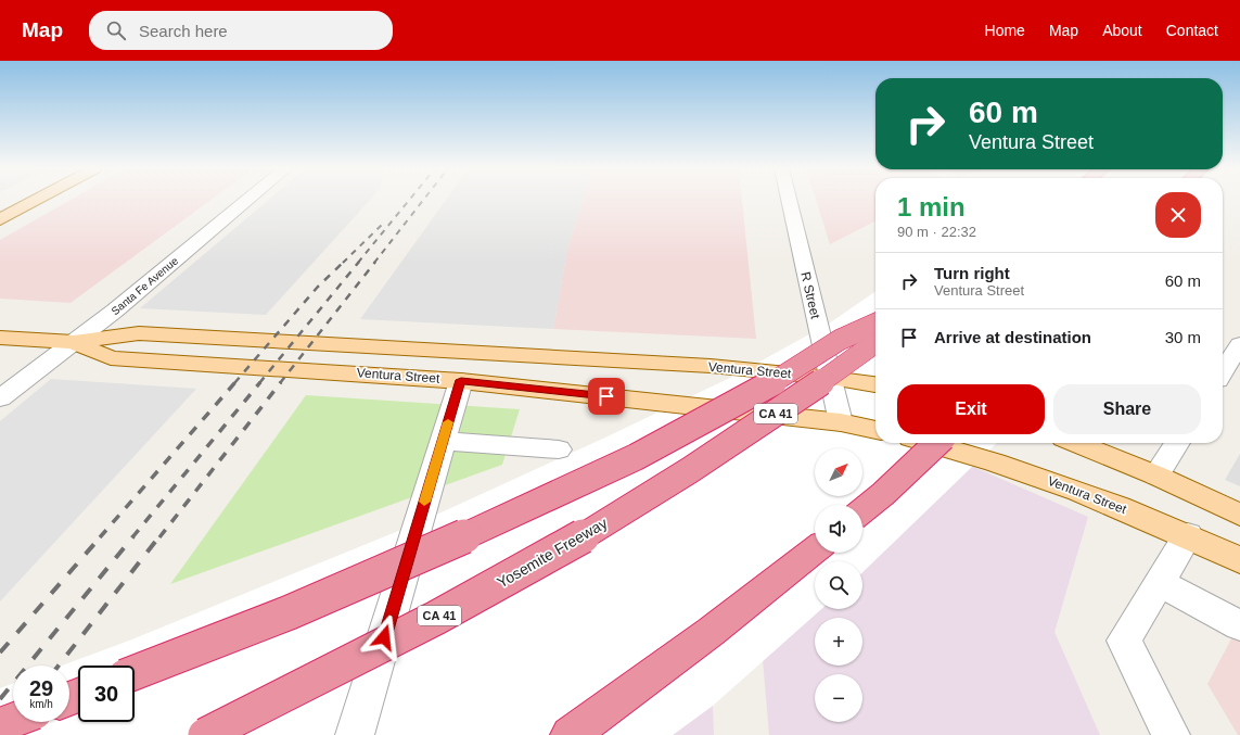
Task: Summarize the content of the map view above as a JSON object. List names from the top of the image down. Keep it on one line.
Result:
{"streets":{"highway":["CA 41","Yosemite Freeway"],"main road":["Ventura Street"],"street":["Santa Fe Avenue","R Street"]},"crossings":[["Santa Fe Avenue","Ventura Street"],["R Street","Ventura Street"]],"north":"top right","page":{"header":"Map","search":"Search here","nav":["Home","Map","About","Contact"],"turn":["60 m","Ventura Street"],"heading":["1 min","90 m · 22:32"],"list":[{"name":"Turn right","note":"Ventura Street","value":"60 m"},{"name":"Arrive at destination","value":"30 m"}],"buttons":["Exit","Share"],"map_buttons":["+","−"],"speed":"29 km/h","limit":"30"}}
